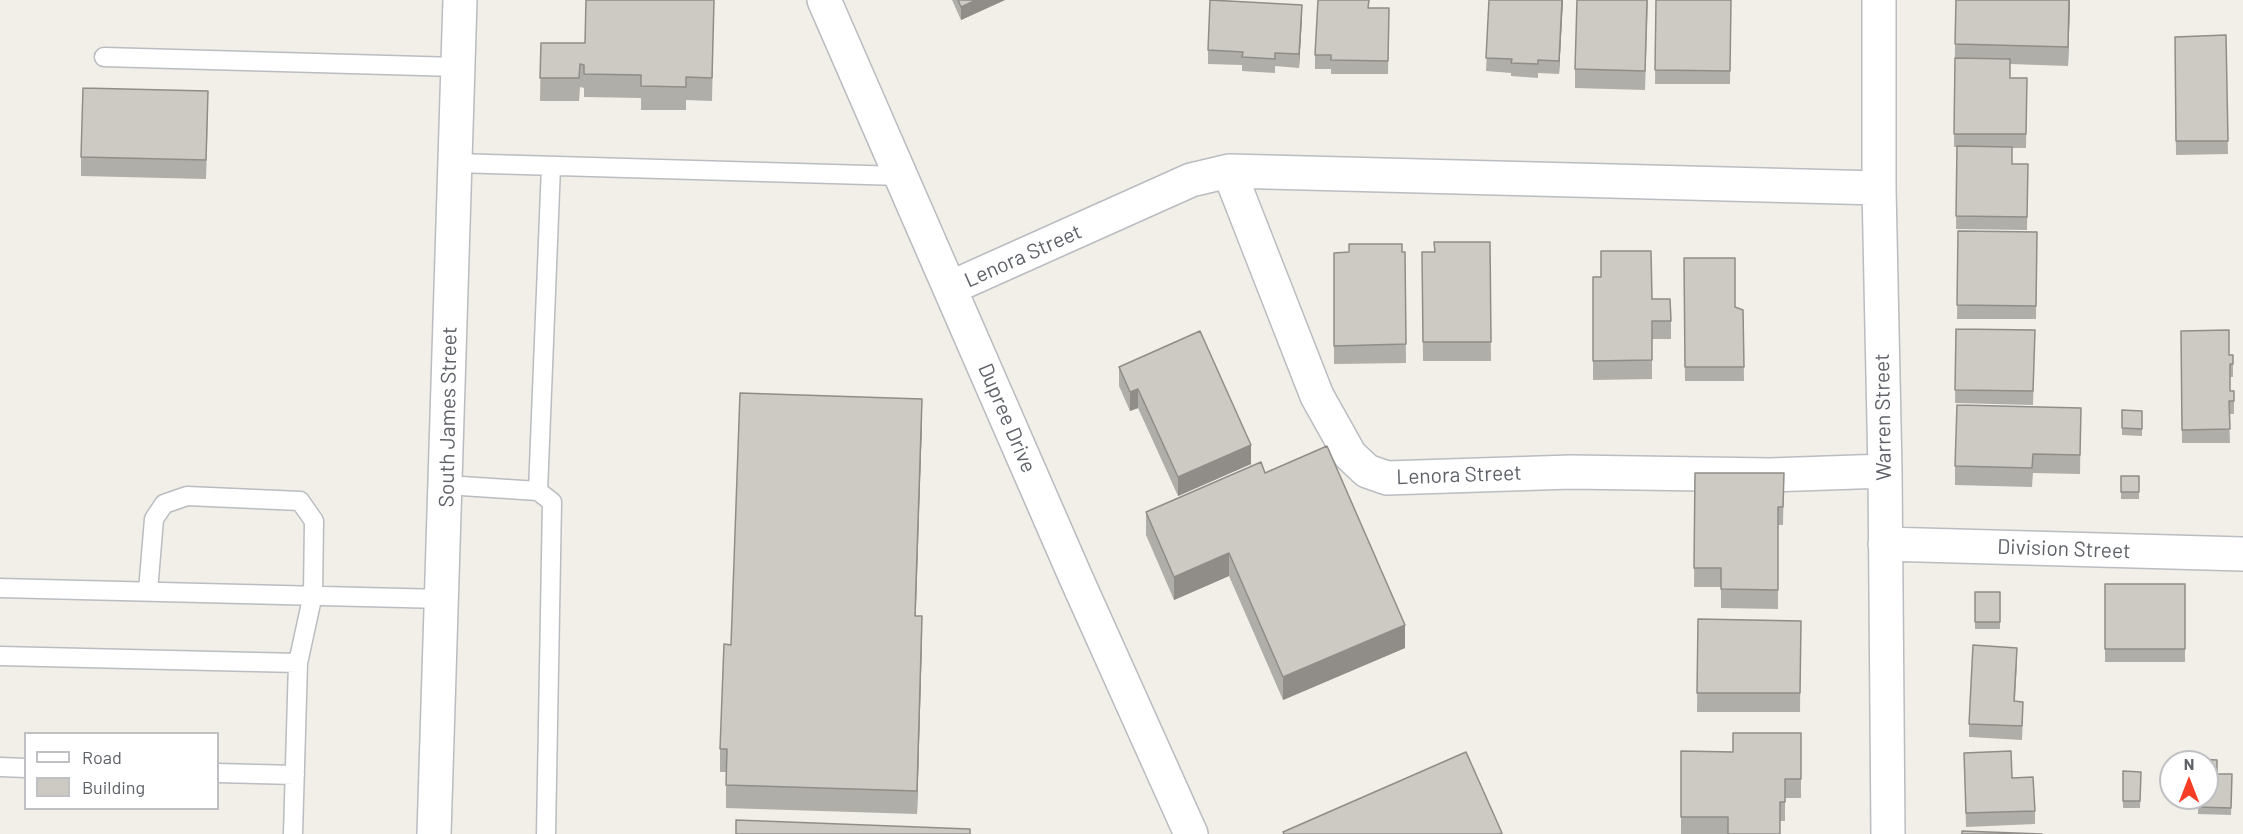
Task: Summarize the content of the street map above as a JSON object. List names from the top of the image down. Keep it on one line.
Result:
{"streets":{"street":["Lenora Street","South James Street","Warren Street","Dupree Drive","Division Street"]},"crossings":[["Lenora Street","Warren Street"],["Lenora Street","Dupree Drive"],["Warren Street","Division Street"]],"legend":["Road","Building"],"north":"top"}
